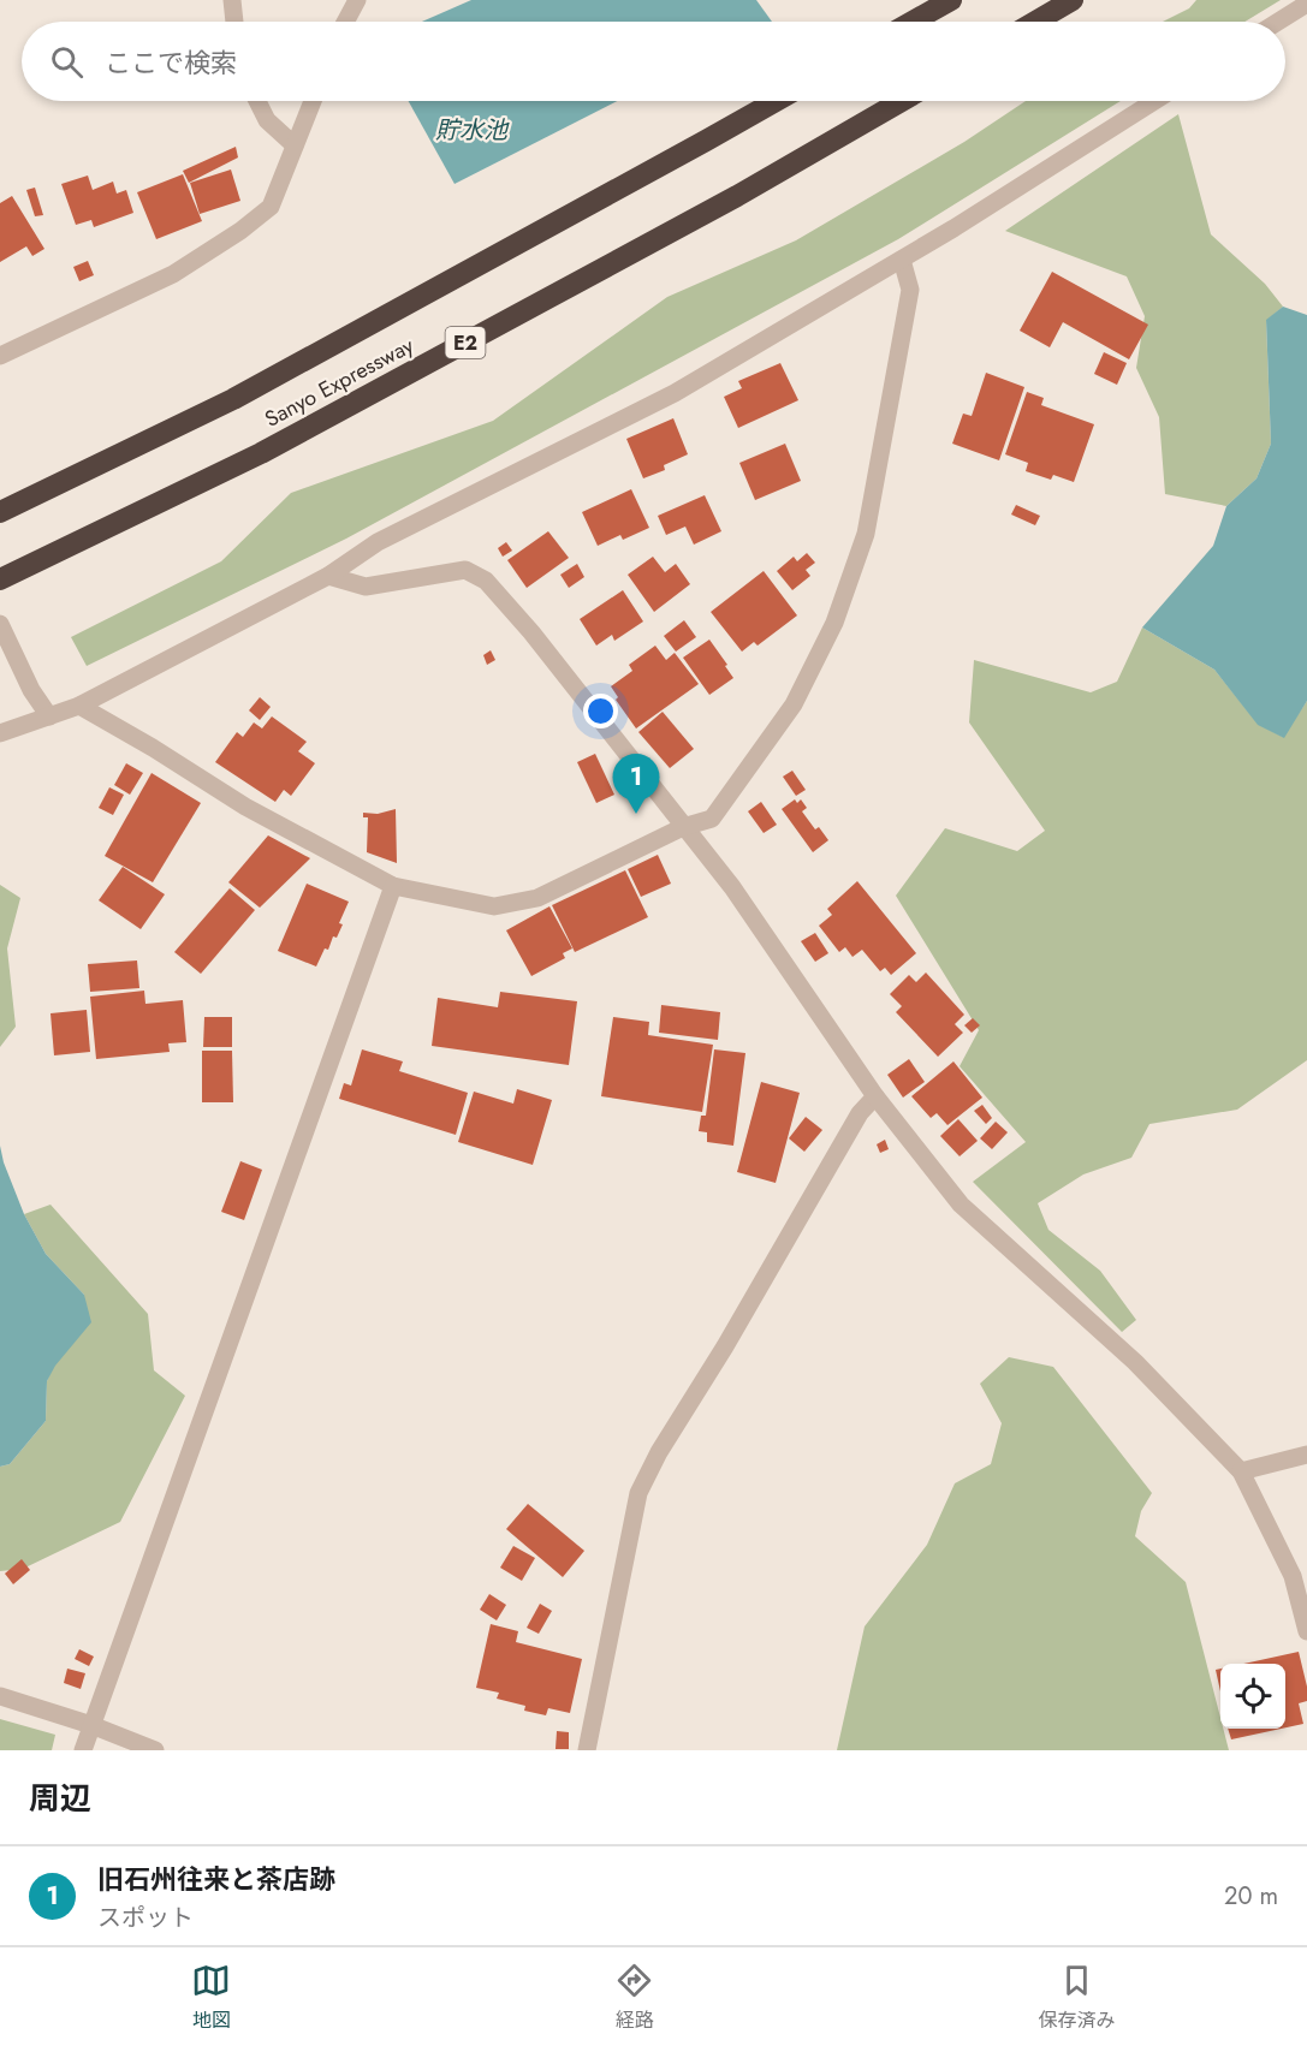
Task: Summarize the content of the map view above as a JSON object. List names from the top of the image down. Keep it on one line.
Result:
{"streets":{"highway":["E2","Sanyo Expressway"]},"water":["貯水池"],"page":{"search":"ここで検索","pins":"1","heading":"周辺","list":[{"mark":"1","name":"旧石州往来と茶店跡","note":"スポット","value":"20 m"}],"nav":["地図","経路","保存済み"]}}
